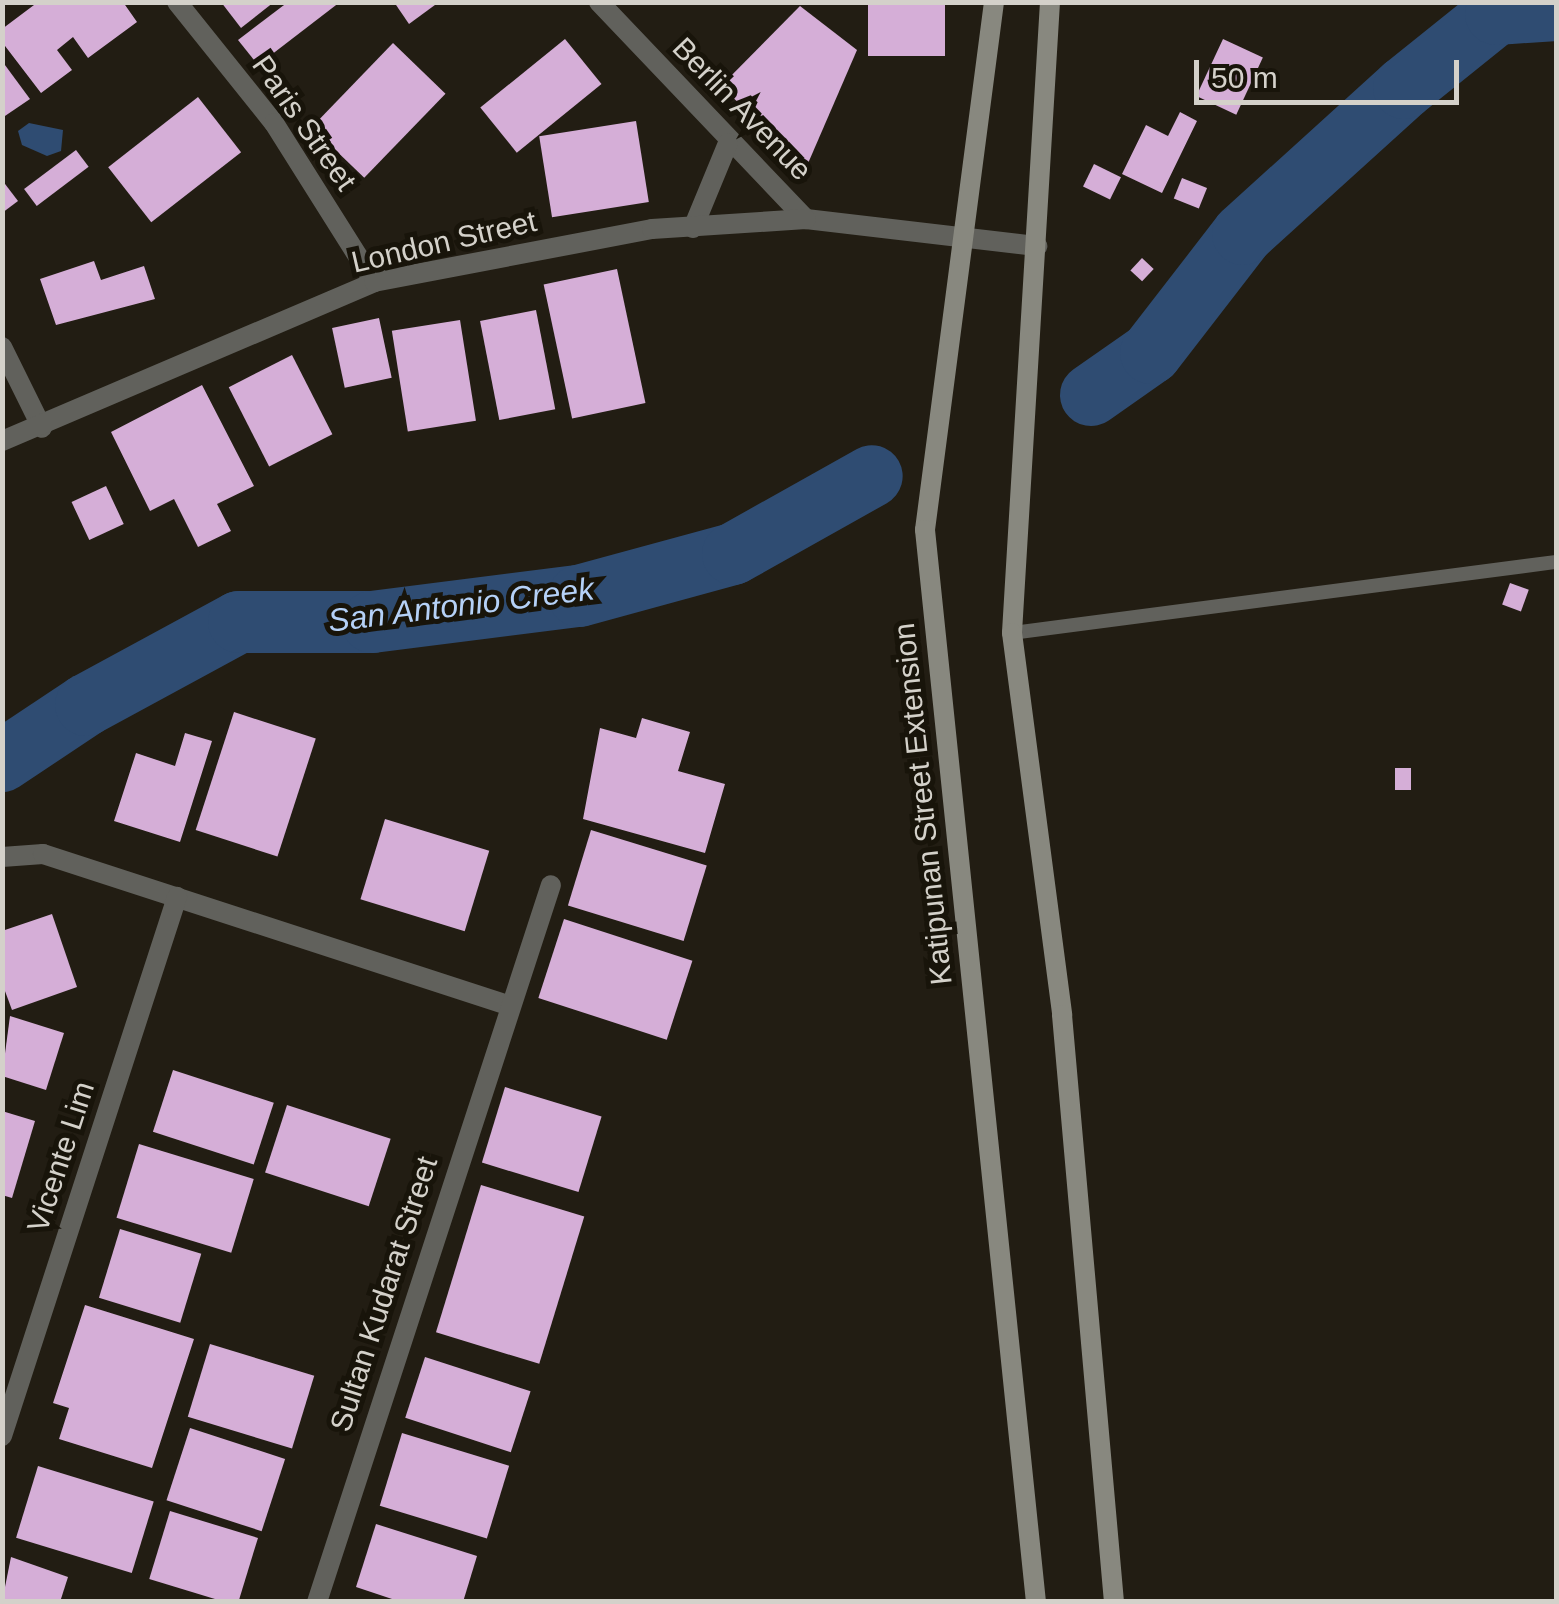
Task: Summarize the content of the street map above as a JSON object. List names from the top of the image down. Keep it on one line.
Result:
{"streets":{"street":["Berlin Avenue","Paris Street","London Street","Katipunan Street Extension","Vicente Lim","Sultan Kudarat Street"]},"crossings":[["Berlin Avenue","London Street"],["Berlin Avenue","Katipunan Street Extension"],["Paris Street","London Street"]],"water":["San Antonio Creek"],"scale_bar":"50 m"}
